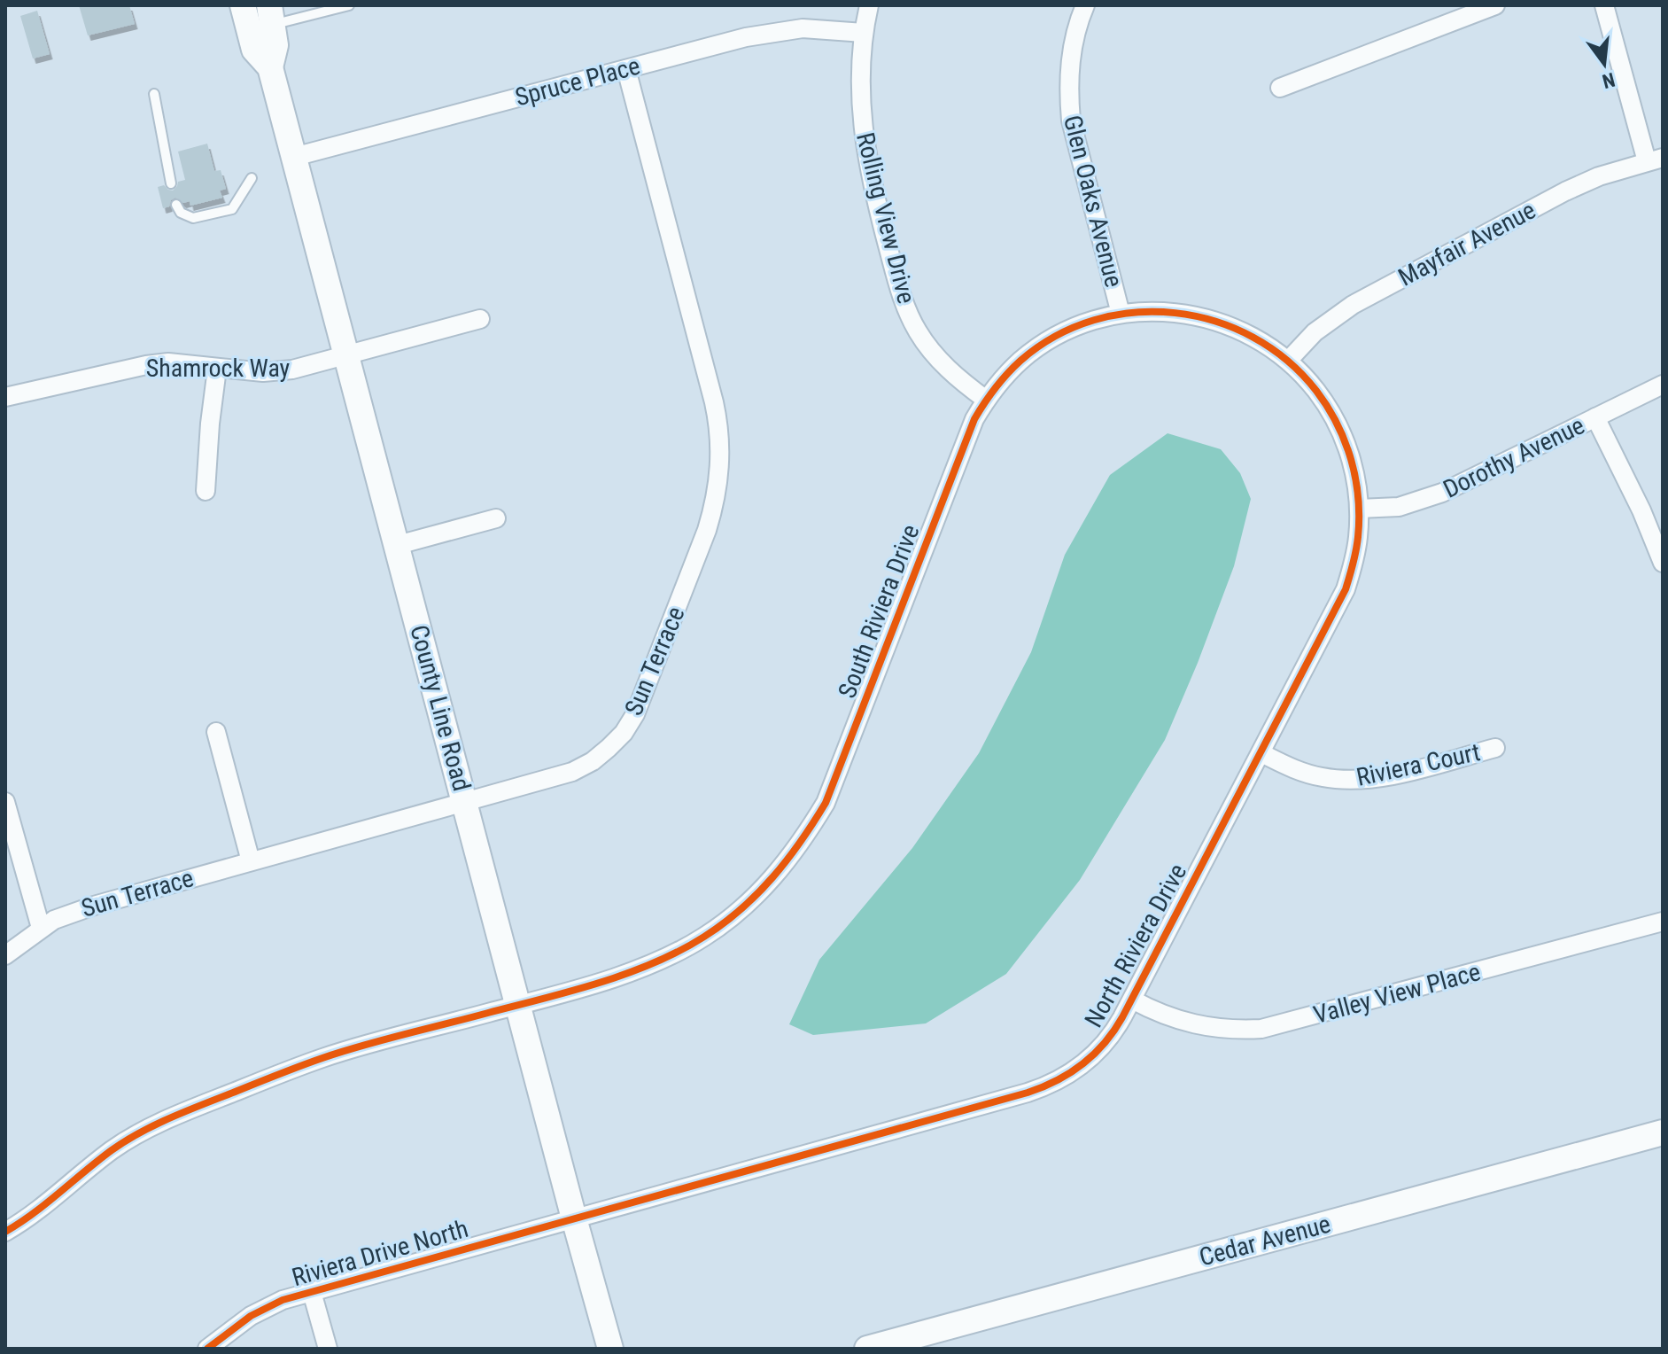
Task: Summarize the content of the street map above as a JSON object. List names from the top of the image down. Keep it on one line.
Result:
{"streets":{"street":["Spruce Place","Glen Oaks Avenue","Rolling View Drive","Mayfair Avenue","Shamrock Way","Dorothy Avenue","South Riviera Drive","Sun Terrace","County Line Road","Riviera Court","North Riviera Drive","Valley View Place","Cedar Avenue","Riviera Drive North"]},"crossings":[["Spruce Place","Rolling View Drive"],["Spruce Place","Sun Terrace"],["Spruce Place","County Line Road"],["Glen Oaks Avenue","South Riviera Drive"],["Rolling View Drive","South Riviera Drive"],["Mayfair Avenue","South Riviera Drive"],["Mayfair Avenue","North Riviera Drive"],["Shamrock Way","County Line Road"],["Dorothy Avenue","North Riviera Drive"],["South Riviera Drive","County Line Road"],["South Riviera Drive","North Riviera Drive"],["Sun Terrace","County Line Road"],["County Line Road","North Riviera Drive"],["County Line Road","Riviera Drive North"],["Riviera Court","North Riviera Drive"],["North Riviera Drive","Valley View Place"],["North Riviera Drive","Riviera Drive North"]],"north":"bottom"}
